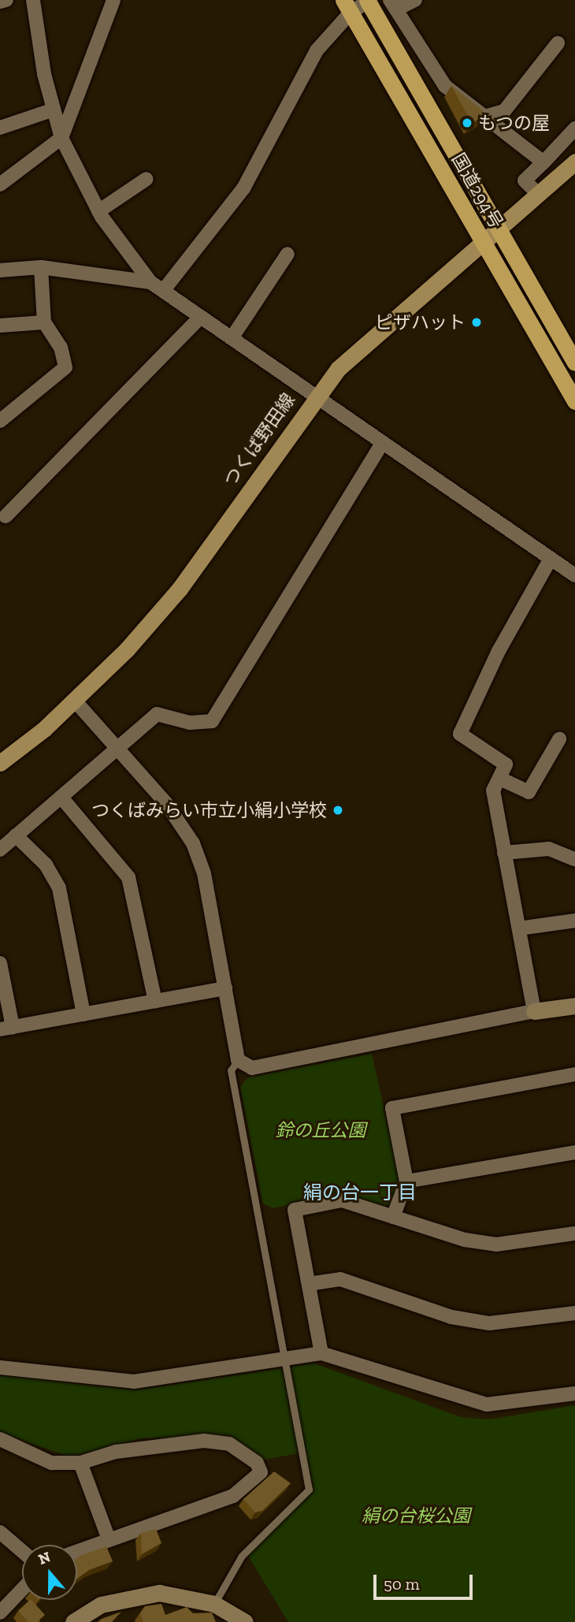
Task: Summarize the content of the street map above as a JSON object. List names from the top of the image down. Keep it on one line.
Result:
{"streets":{"highway":["国道294号"],"main road":["つくば野田線"]},"crossings":[["国道294号","つくば野田線"]],"districts":["絹の台一丁目"],"parks":["鈴の丘公園","絹の台桜公園"],"places":["もつの屋","ピザハット","つくばみらい市立小絹小学校"],"scale_bar":"50 m","north":"top"}
